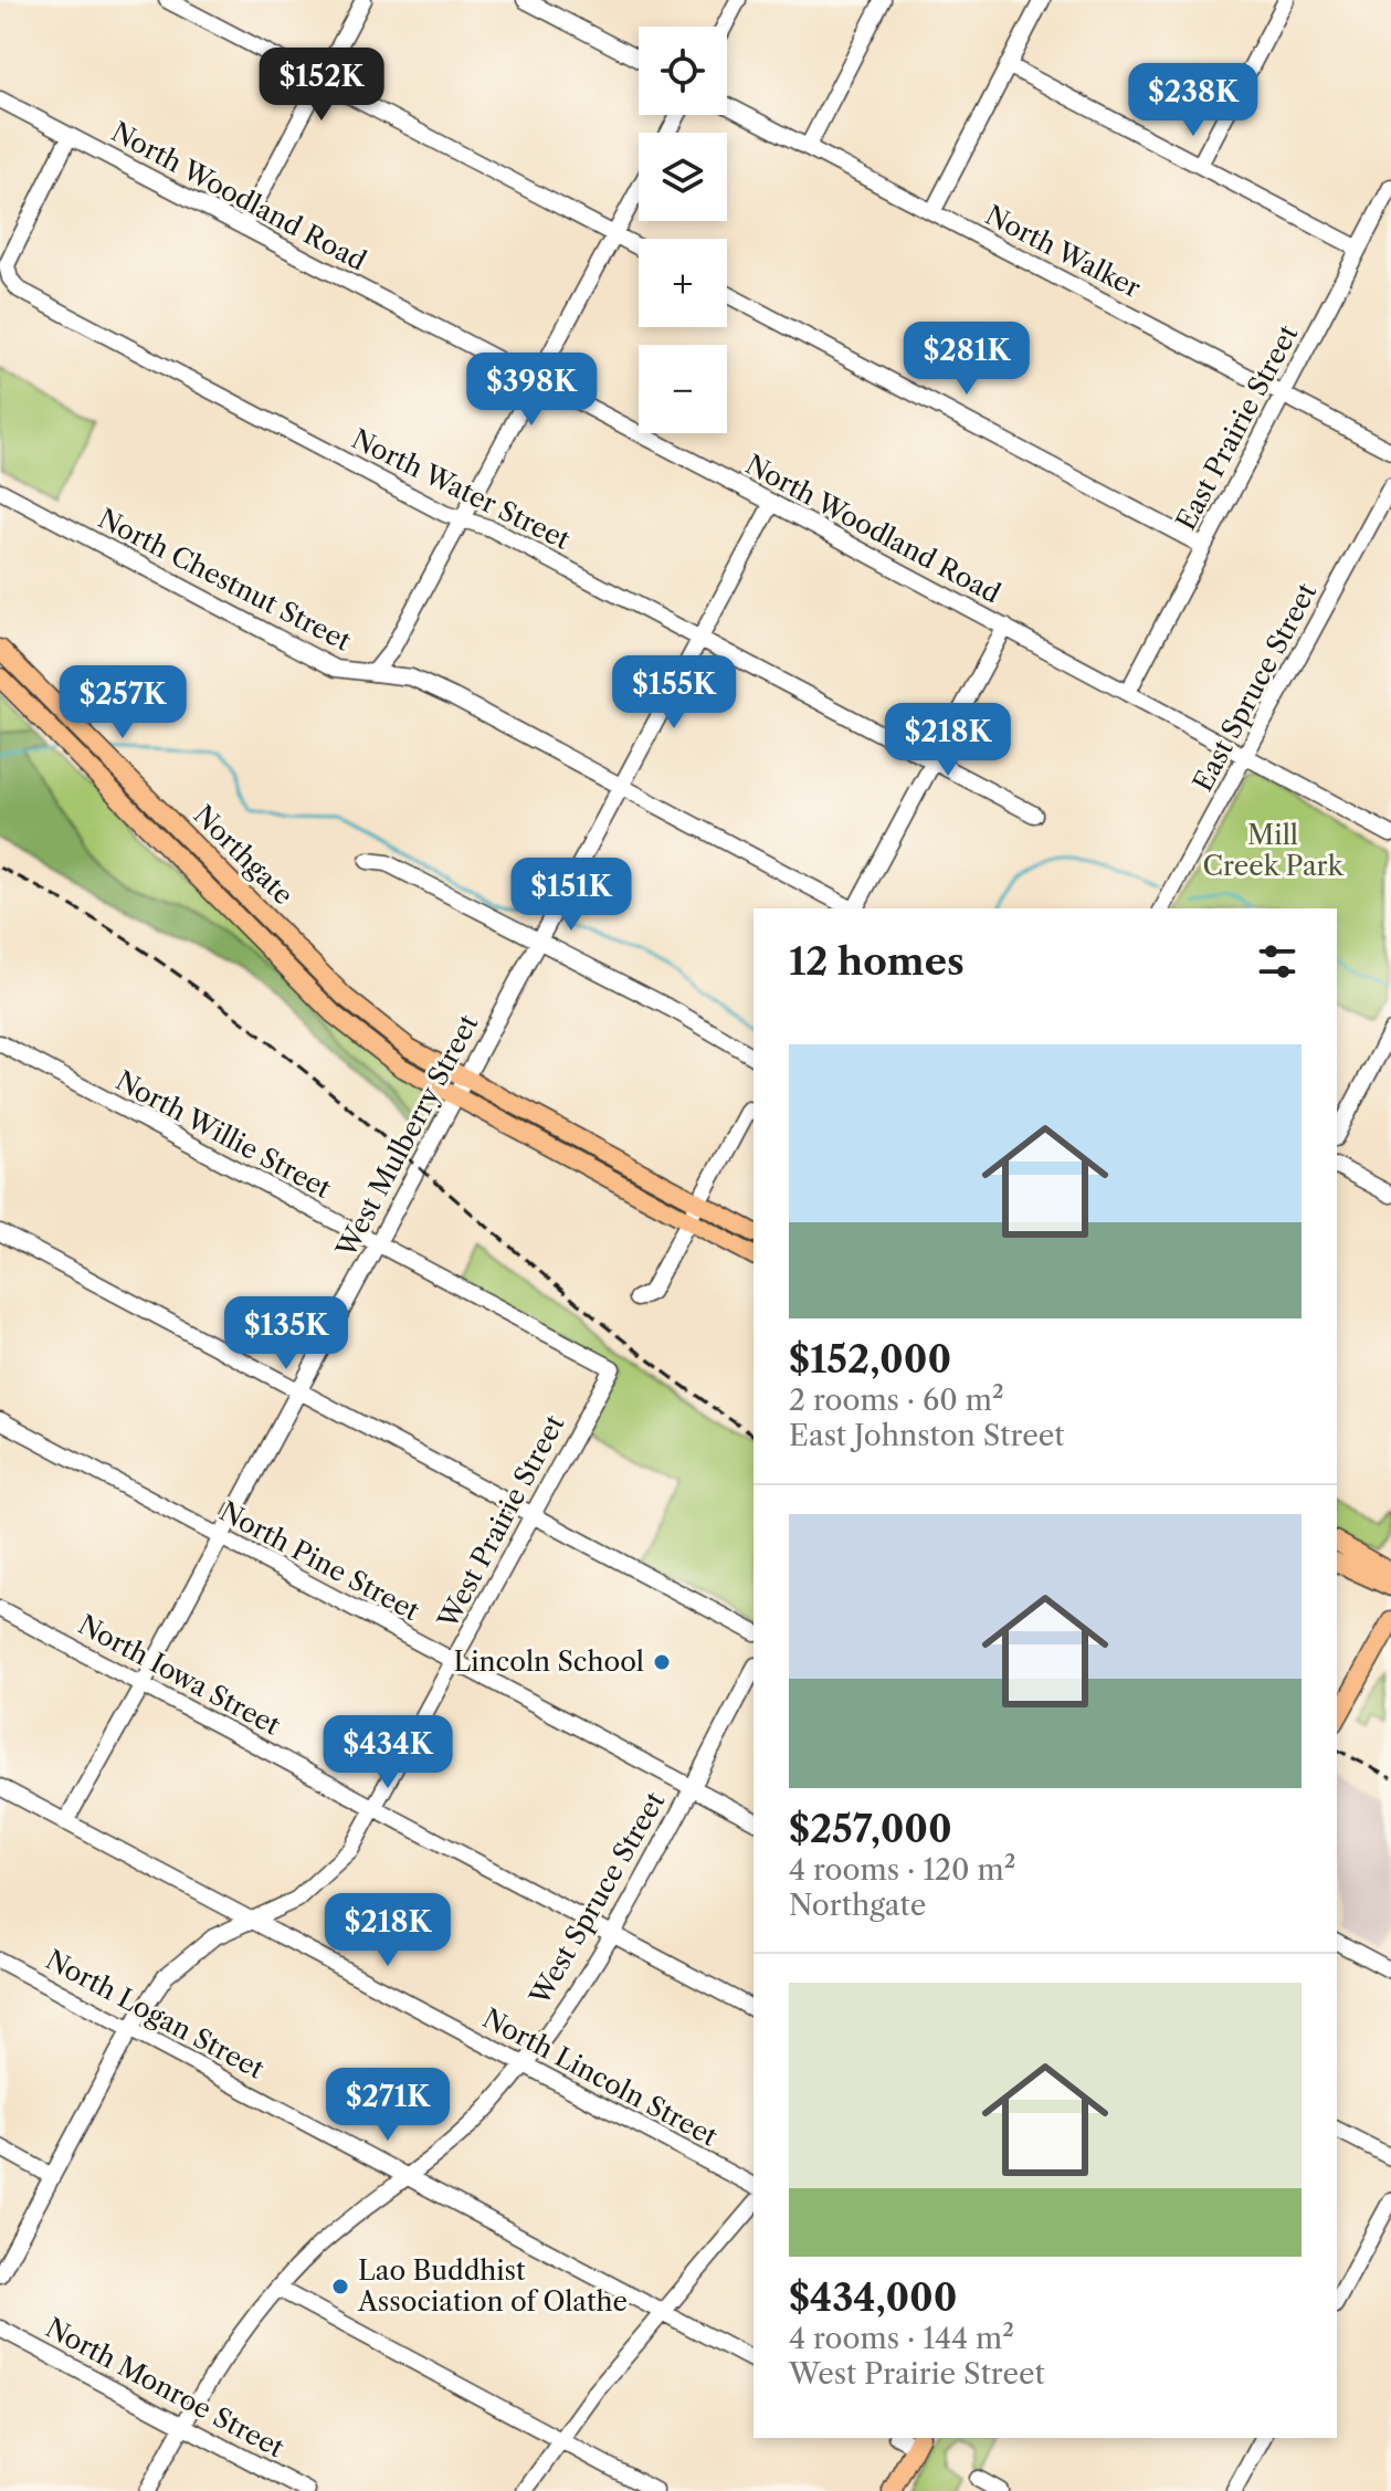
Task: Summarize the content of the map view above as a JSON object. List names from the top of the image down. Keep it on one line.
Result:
{"streets":{"main road":["Northgate"],"street":["North Woodland Road","North Walker","East Prairie Street","North Water Street","North Chestnut Street","East Spruce Street","North Willie Street","West Mulberry Street","West Prairie Street","North Pine Street","North Iowa Street","West Spruce Street","North Logan Street","North Lincoln Street","North Monroe Street"]},"crossings":[["North Woodland Road","East Prairie Street"],["North Woodland Road","North Water Street"],["North Woodland Road","East Spruce Street"],["North Woodland Road","West Mulberry Street"],["North Walker","East Prairie Street"],["North Water Street","West Mulberry Street"],["North Chestnut Street","West Mulberry Street"],["Northgate","West Mulberry Street"],["North Willie Street","West Mulberry Street"],["North Willie Street","West Prairie Street"],["West Mulberry Street","North Pine Street"],["West Mulberry Street","North Iowa Street"],["West Mulberry Street","North Lincoln Street"],["West Prairie Street","North Pine Street"],["West Prairie Street","North Iowa Street"],["West Prairie Street","North Logan Street"],["West Prairie Street","North Lincoln Street"],["North Pine Street","West Spruce Street"],["North Iowa Street","West Spruce Street"],["West Spruce Street","North Logan Street"],["West Spruce Street","North Lincoln Street"],["West Spruce Street","North Monroe Street"]],"parks":["Mill Creek Park"],"places":["Lincoln School","Lao Buddhist Association of Olathe"],"page":{"map_buttons":["+","−"],"price":["$152K","$238K","$281K","$398K","$155K","$257K","$218K","$151K","$135K","$434K","$218K","$271K"],"heading":"12 homes","list":[{"name":"$152,000","note":"2 rooms · 60 m² · East Johnston Street"},{"name":"$257,000","note":"4 rooms · 120 m² · Northgate"},{"name":"$434,000","note":"4 rooms · 144 m² · West Prairie Street"}]}}
